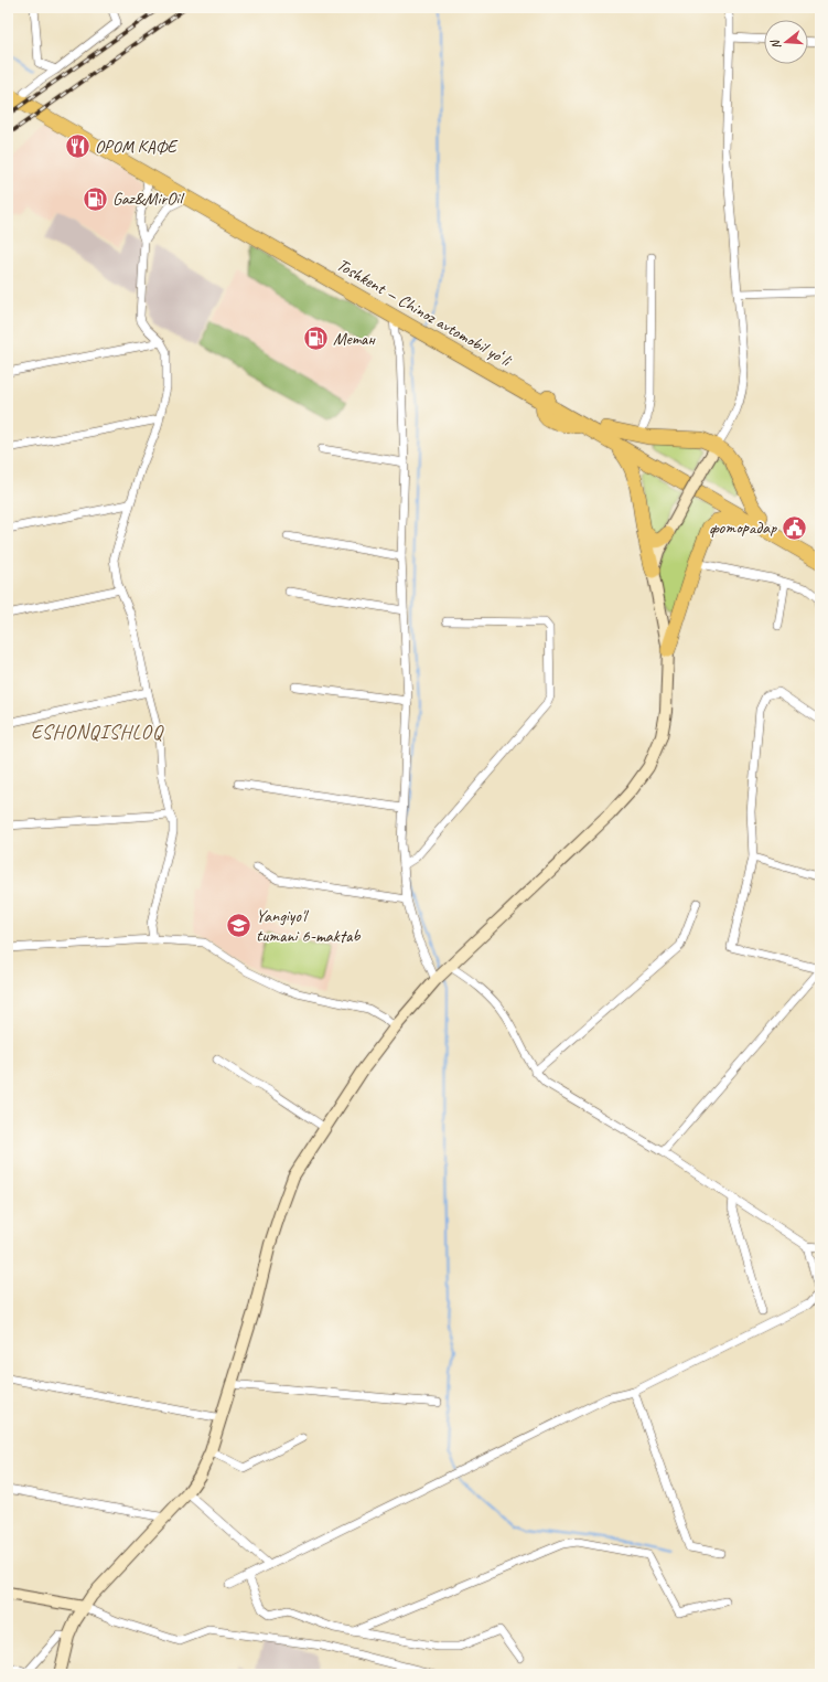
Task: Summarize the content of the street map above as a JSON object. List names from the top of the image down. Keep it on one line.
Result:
{"streets":{"highway":["Toshkent — Chinoz avtomobil yoʻli"]},"districts":["ESHONQISHLOQ"],"places":{"restaurant":["ОРОМ КАФЕ"],"fuel station":["Gaz&MirOil","Метан"],"public building":["фоторадар"],"school or university":["Yangiyo'l tumani 6-maktab"]},"north":"left"}
